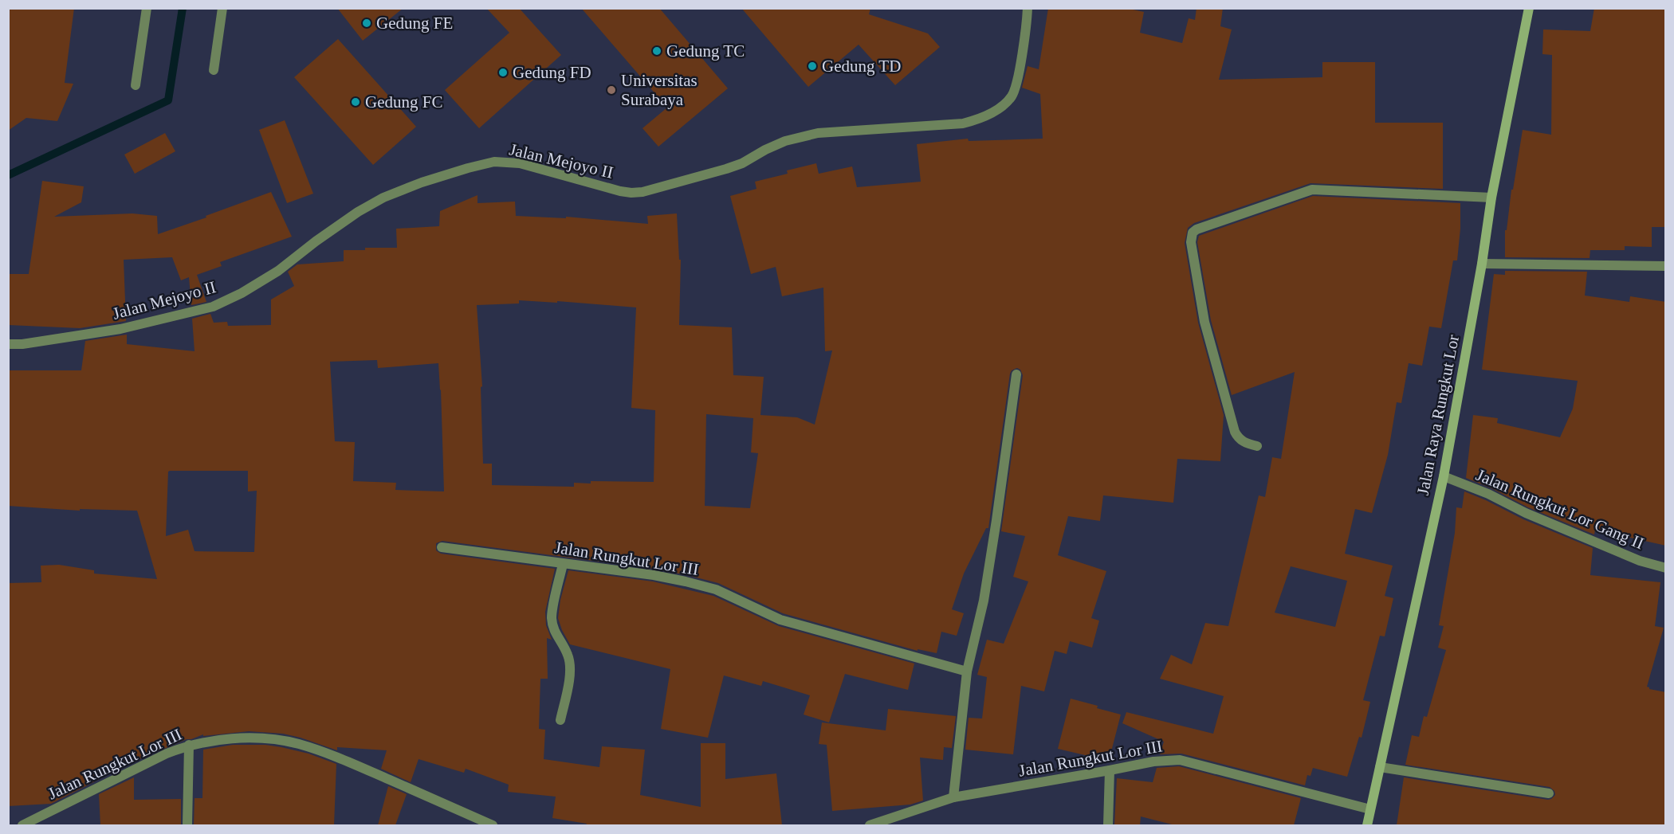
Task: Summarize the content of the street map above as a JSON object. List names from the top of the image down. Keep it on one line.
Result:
{"streets":{"main road":["Jalan Raya Rungkut Lor"],"street":["Jalan Mejoyo II","Jalan Rungkut Lor Gang II","Jalan Rungkut Lor III"]},"crossings":[["Jalan Raya Rungkut Lor","Jalan Rungkut Lor Gang II"],["Jalan Raya Rungkut Lor","Jalan Rungkut Lor III"]],"places":["Gedung FE","Gedung TC","Gedung TD","Gedung FD","Universitas Surabaya","Gedung FC"]}
